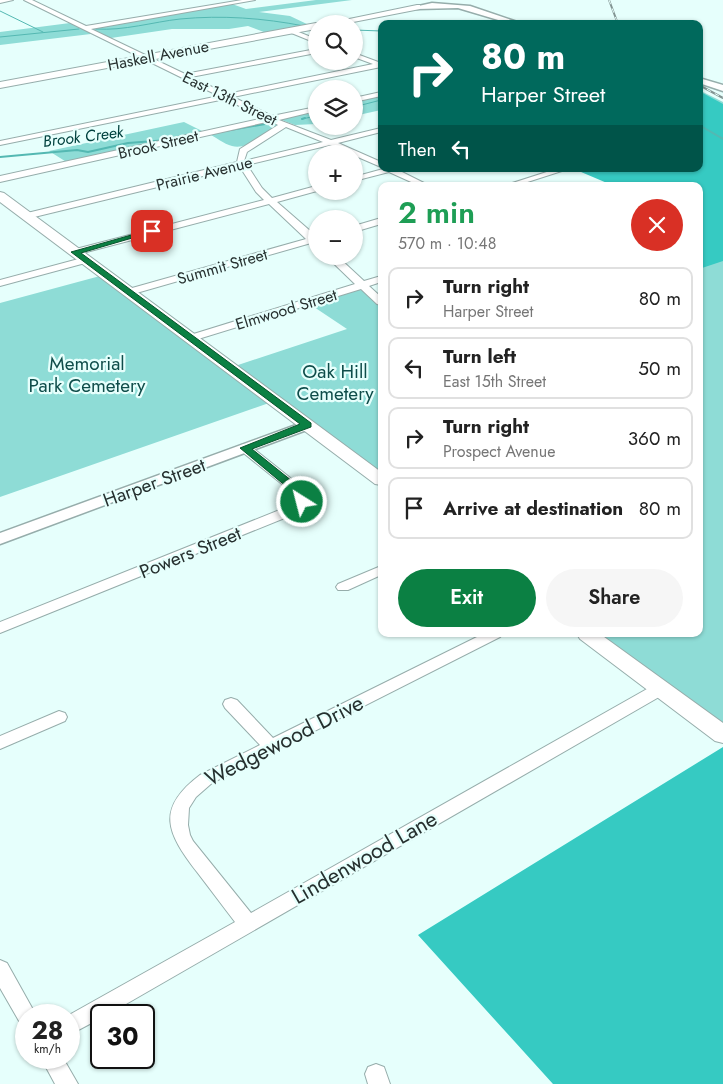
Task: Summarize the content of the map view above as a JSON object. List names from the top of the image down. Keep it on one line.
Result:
{"streets":{"main road":["Haskell Avenue"],"street":["East 13th Street","Brook Street","Prairie Avenue","Summit Street","Elmwood Street","Harper Street","Powers Street","Wedgewood Drive","Lindenwood Lane"]},"crossings":[["Haskell Avenue","East 13th Street"],["East 13th Street","Brook Street"],["East 13th Street","Prairie Avenue"],["Harper Street","Powers Street"],["Wedgewood Drive","Lindenwood Lane"]],"water":["Brook Creek"],"parks":["Memorial Park Cemetery","Oak Hill Cemetery"],"page":{"map_buttons":["+","−"],"turn":["80 m","Harper Street"],"then":"Then","heading":["2 min","570 m · 10:48"],"list":[{"name":"Turn right","note":"Harper Street","value":"80 m"},{"name":"Turn left","note":"East 15th Street","value":"50 m"},{"name":"Turn right","note":"Prospect Avenue","value":"360 m"},{"name":"Arrive at destination","value":"80 m"}],"buttons":["Exit","Share"],"speed":"28 km/h","limit":"30"}}
